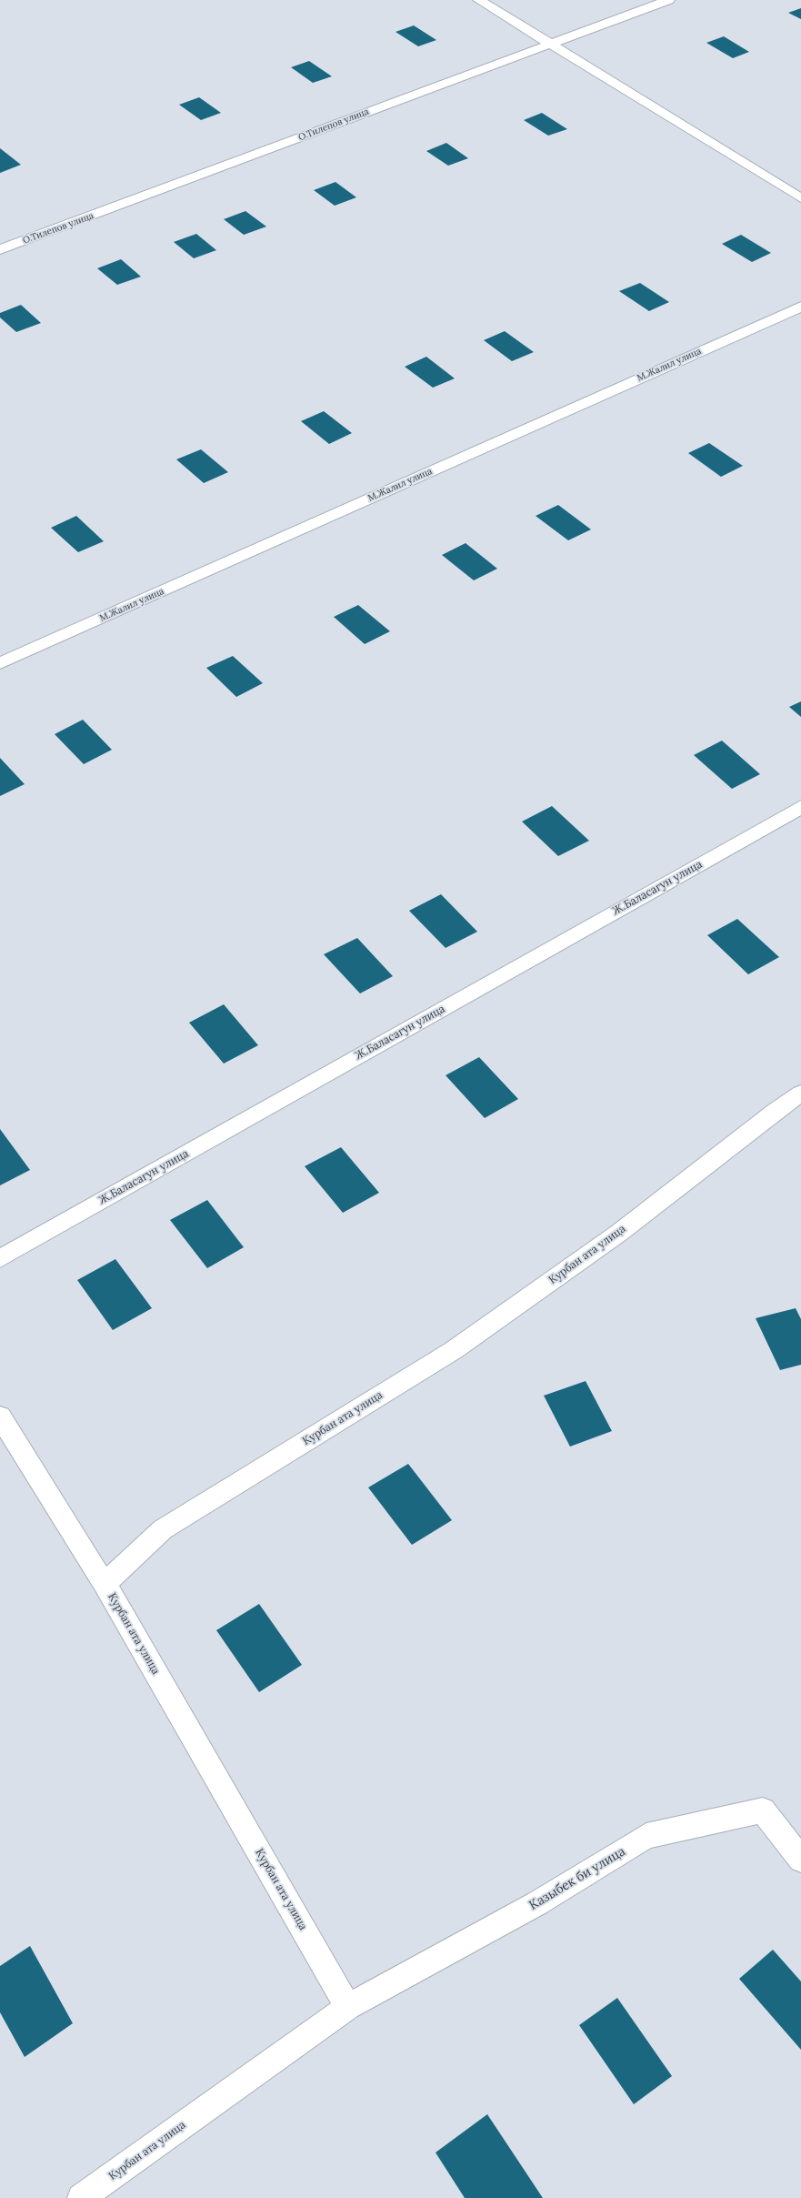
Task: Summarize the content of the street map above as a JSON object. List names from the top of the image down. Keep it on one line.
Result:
{"streets":{"street":["О.Тилепов улица","М.Жалил улица","Ж.Баласагун улица","Курбан ата улица","Казыбек би улица"]},"crossings":[["Курбан ата улица","Казыбек би улица"]]}
